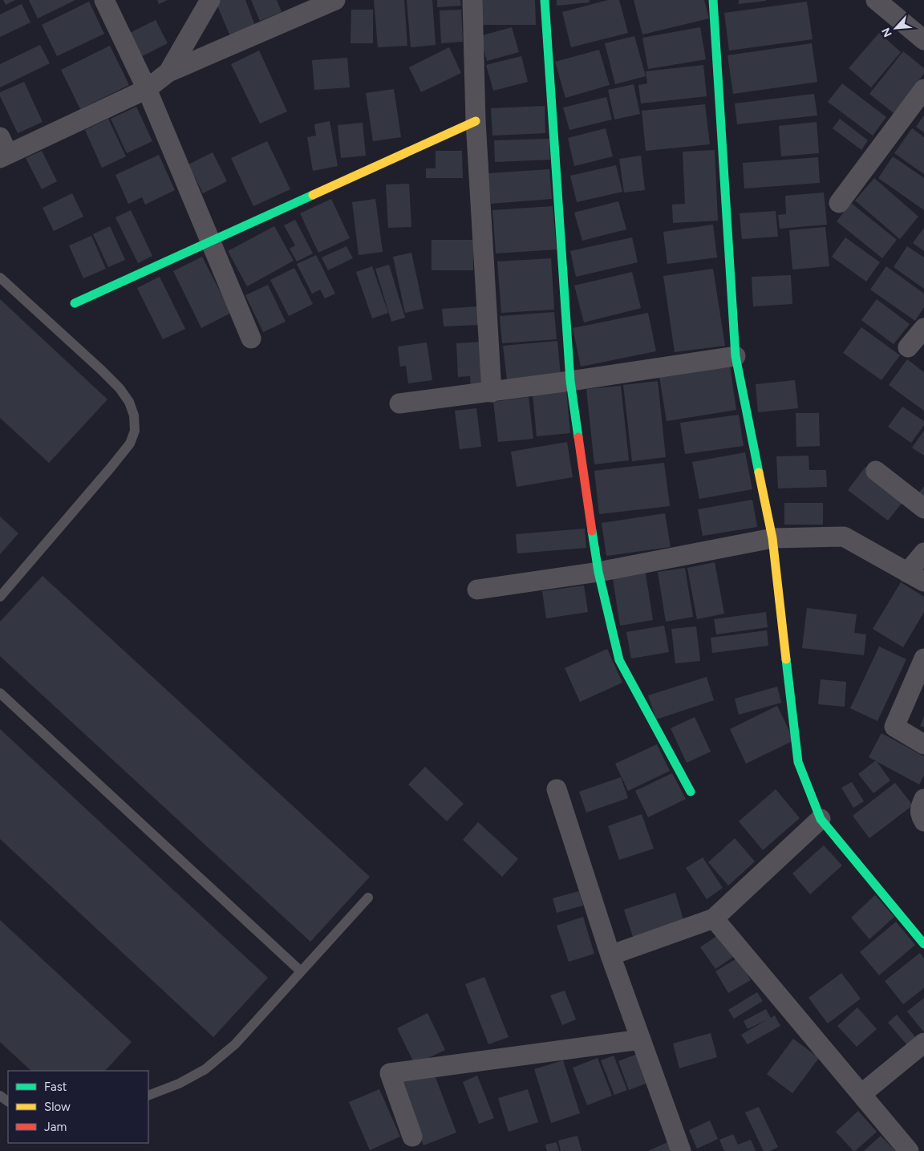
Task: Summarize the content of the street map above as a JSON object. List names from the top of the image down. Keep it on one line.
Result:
{"legend":["Fast","Slow","Jam"],"north":"bottom left"}
